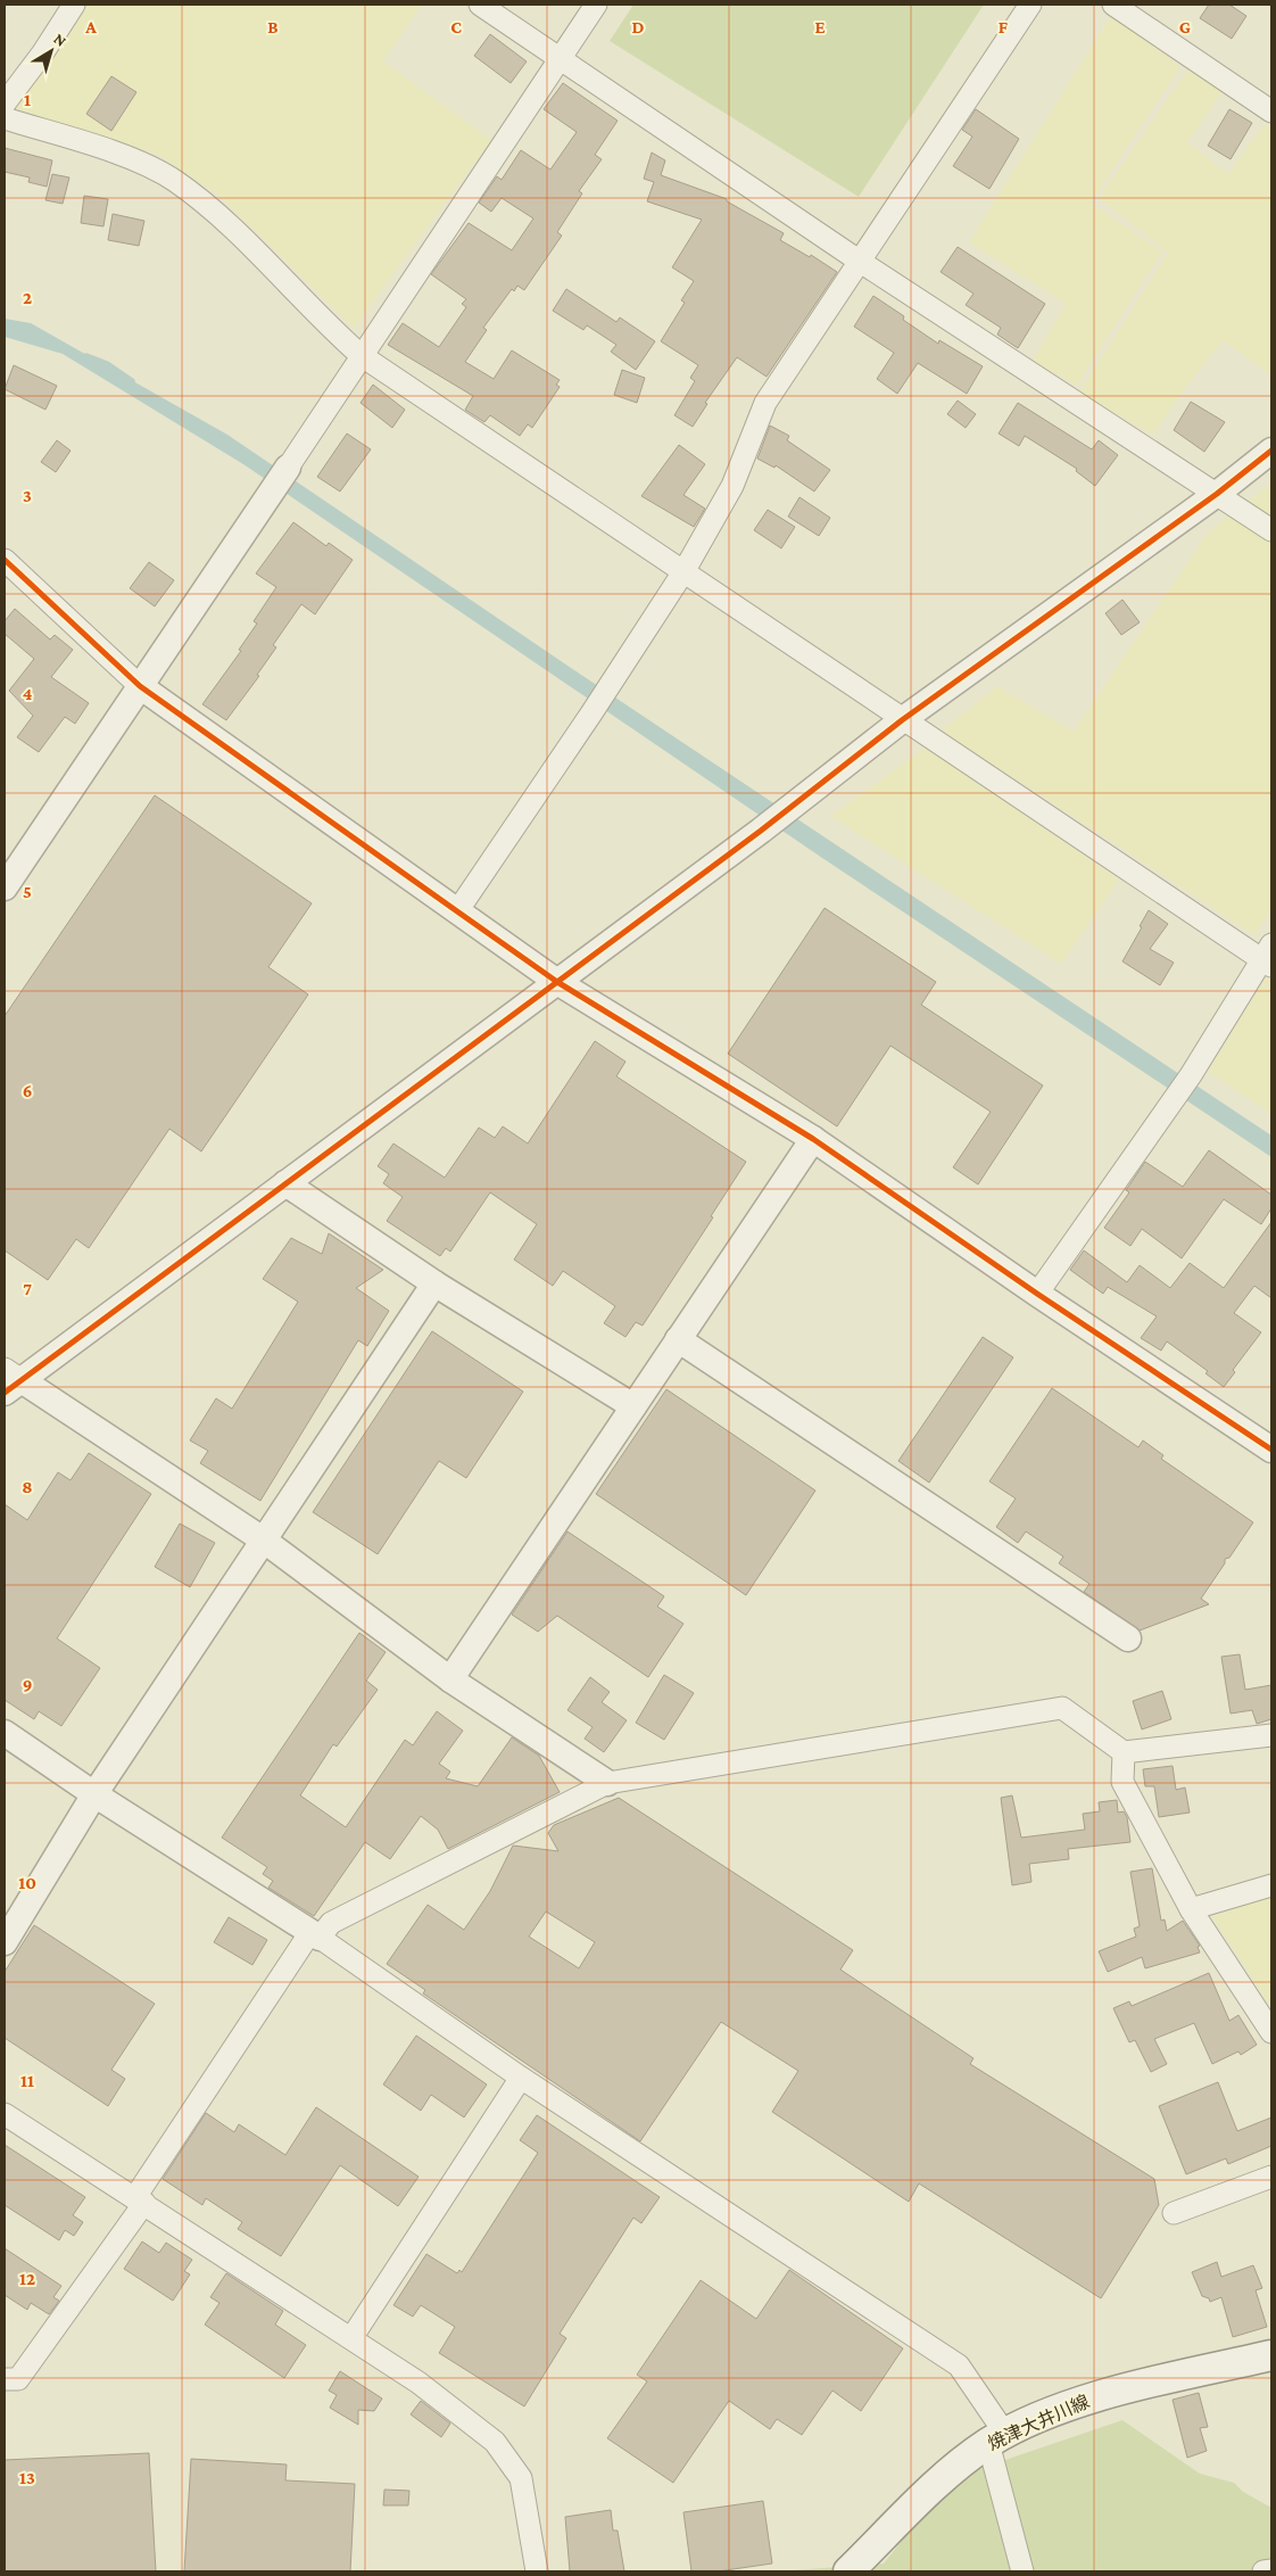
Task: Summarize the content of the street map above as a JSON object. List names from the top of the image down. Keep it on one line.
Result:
{"streets":{"main road":["焼津大井川線"]},"north":"top right","grid":{"columns":["A","B","C","D","E","F","G"],"rows":["1","2","3","4","5","6","7","8","9","10","11","12","13"]}}
